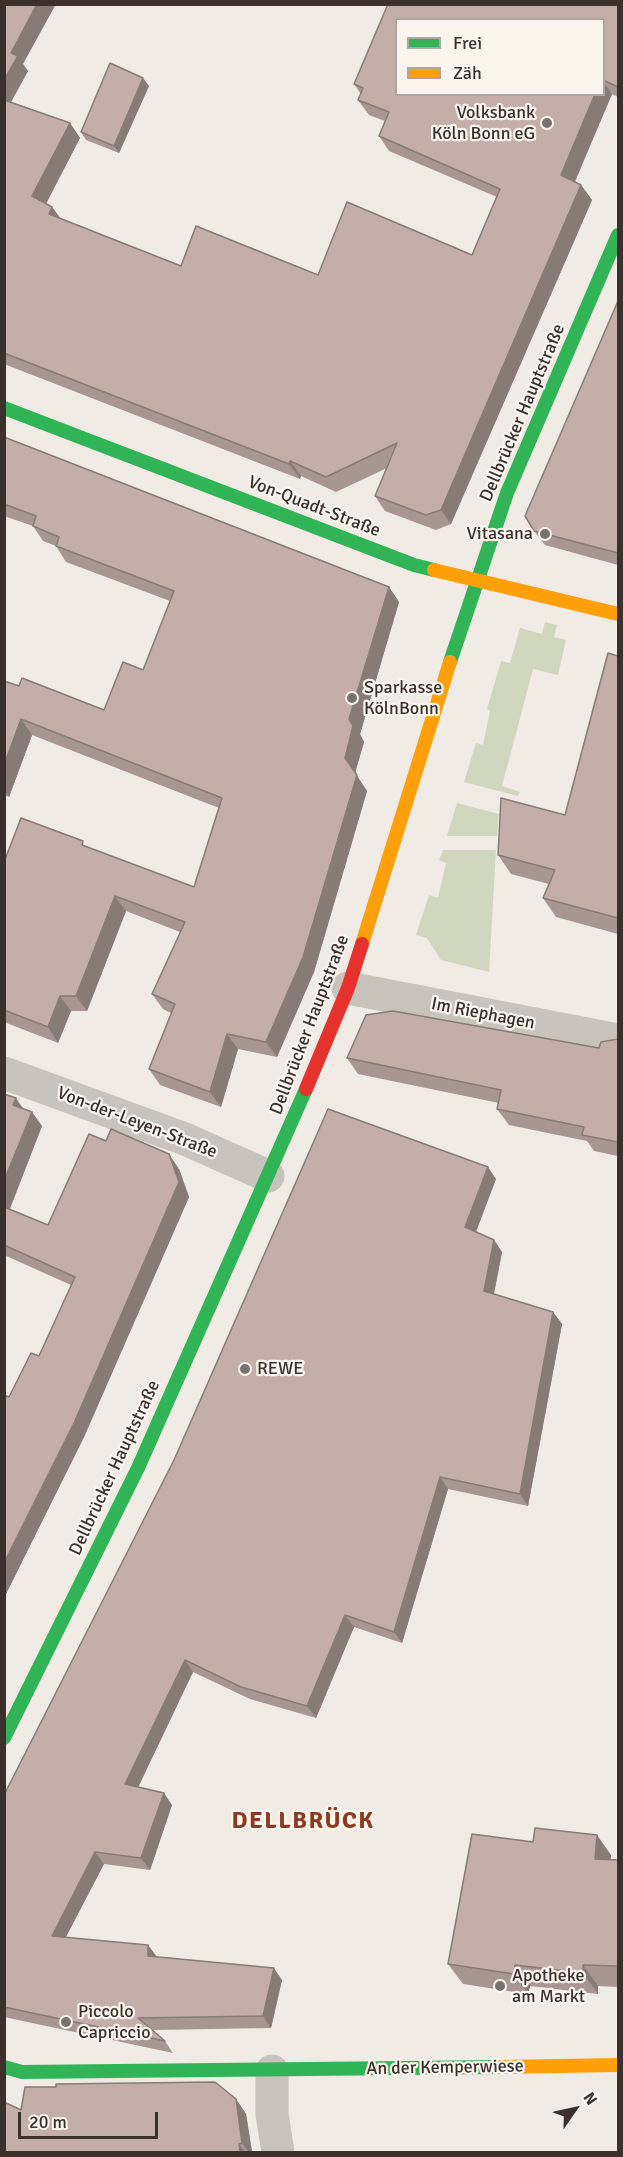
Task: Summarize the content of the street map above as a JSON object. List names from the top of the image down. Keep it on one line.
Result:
{"streets":{"street":["Dellbrücker Hauptstraße","Von-Quadt-Straße","Im Riephagen","Von-der-Leyen-Straße","An der Kemperwiese"]},"crossings":[["Dellbrücker Hauptstraße","Von-Quadt-Straße"],["Dellbrücker Hauptstraße","Im Riephagen"],["Dellbrücker Hauptstraße","Von-der-Leyen-Straße"]],"districts":["DELLBRÜCK"],"places":["Volksbank Köln Bonn eG","Vitasana","Sparkasse KölnBonn","REWE","Apotheke am Markt","Piccolo Capriccio"],"legend":["Frei","Zäh"],"scale_bar":"20 m","north":"top right"}
